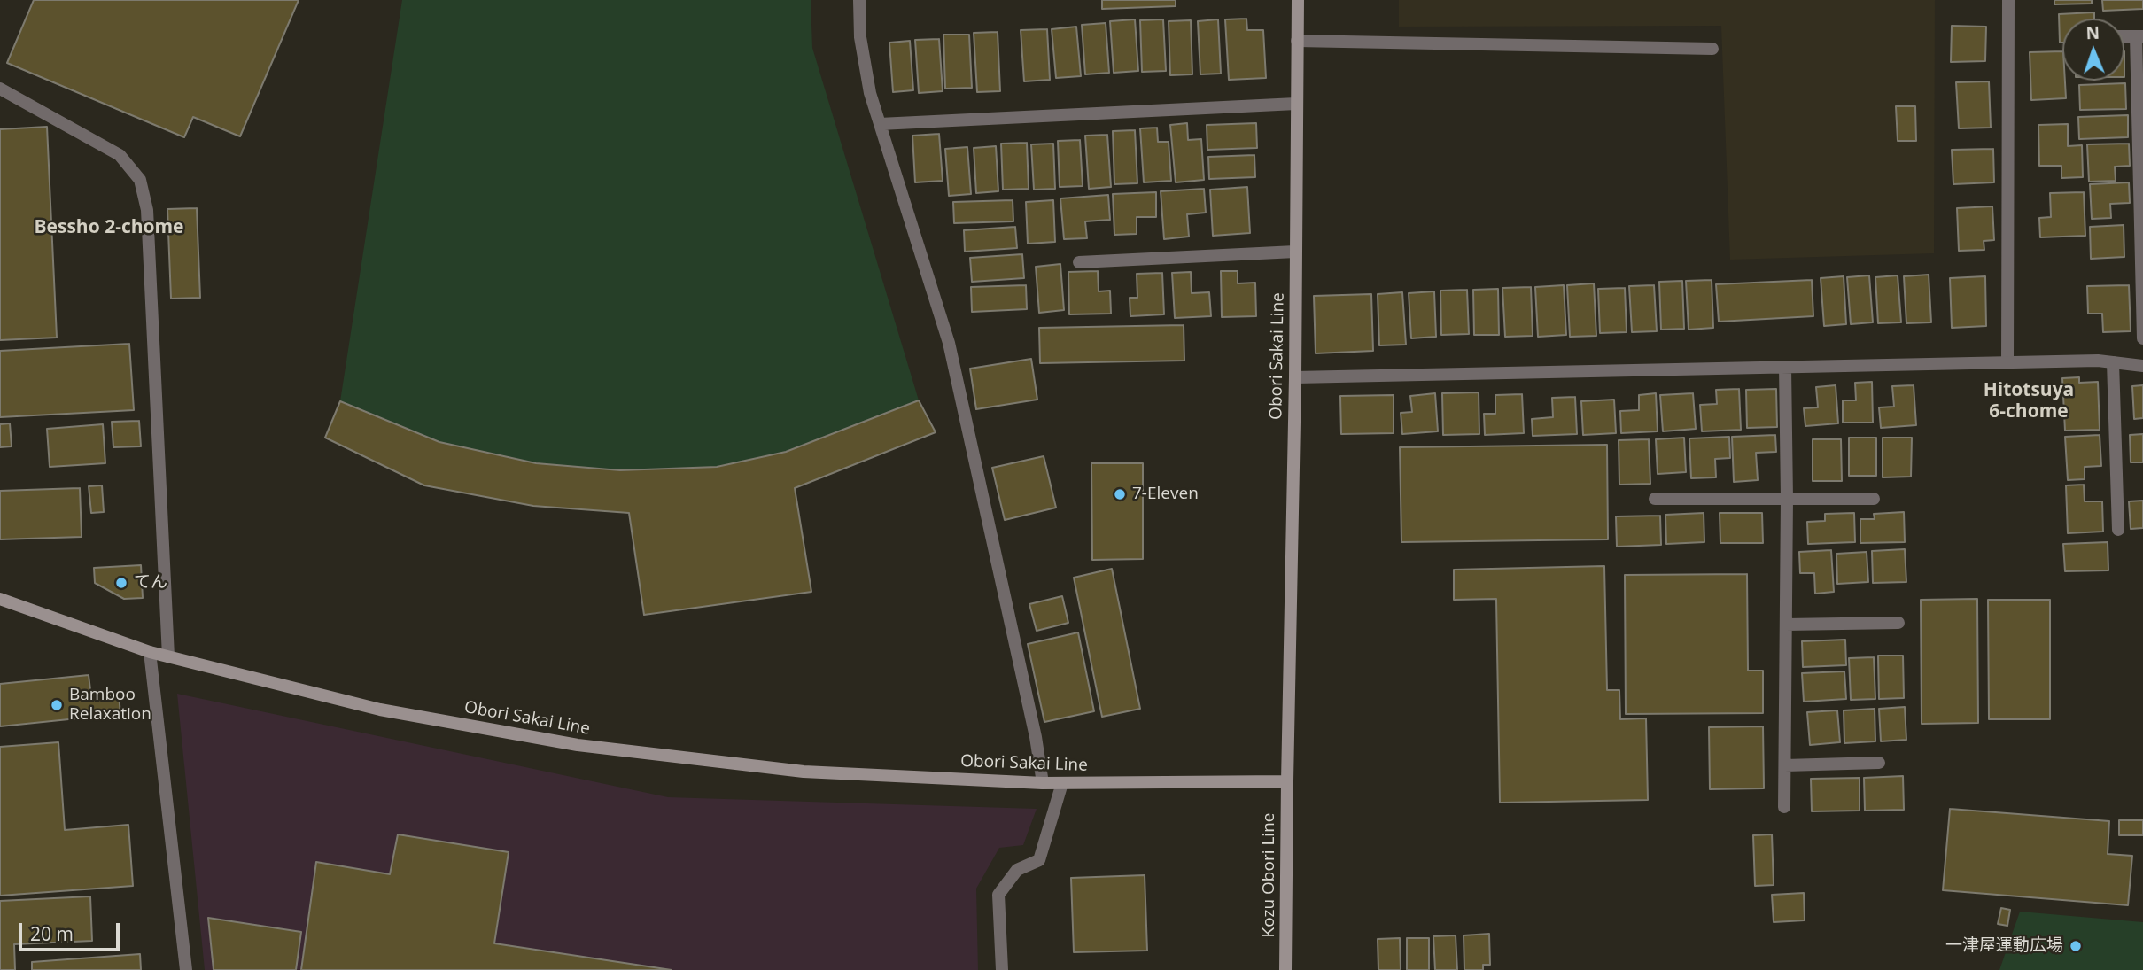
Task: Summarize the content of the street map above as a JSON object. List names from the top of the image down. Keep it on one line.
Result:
{"streets":{"main road":["Obori Sakai Line","Kozu Obori Line"]},"crossings":[["Obori Sakai Line","Kozu Obori Line"]],"districts":["Bessho 2-chome","Hitotsuya 6-chome"],"places":["7-Eleven","てん","Bamboo Relaxation","一津屋運動広場"],"scale_bar":"20 m","north":"top"}
